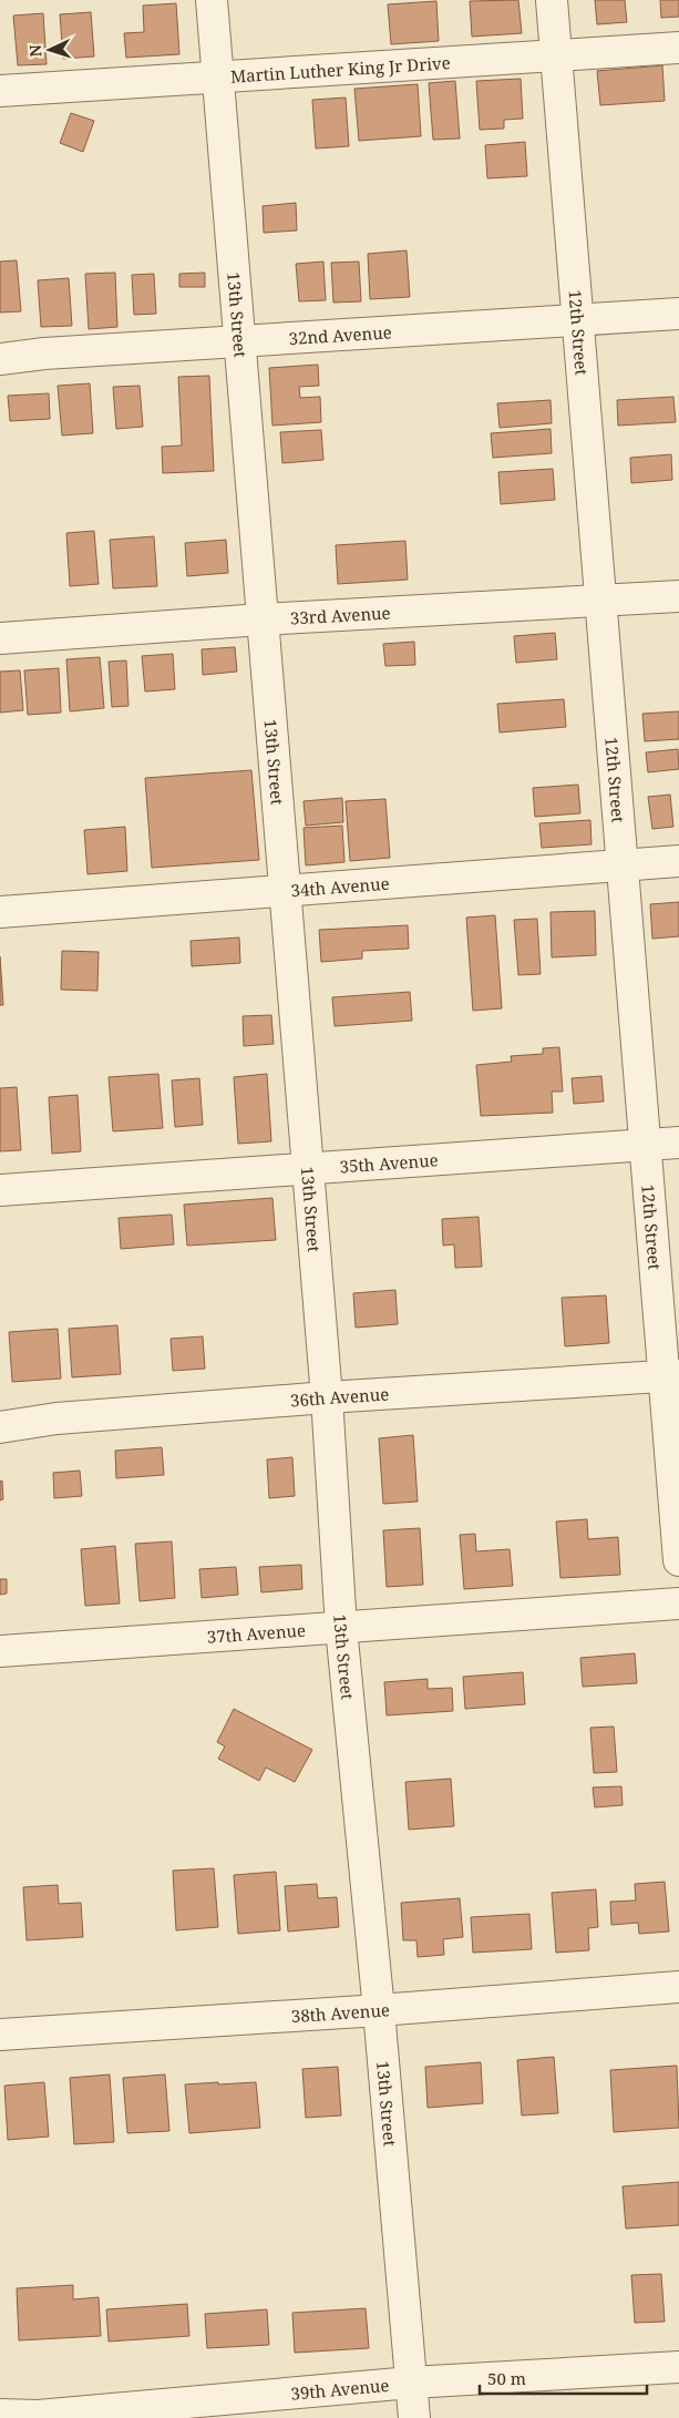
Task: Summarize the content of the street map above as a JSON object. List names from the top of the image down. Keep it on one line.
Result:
{"streets":{"street":["Martin Luther King Jr Drive","13th Street","12th Street","32nd Avenue","33rd Avenue","34th Avenue","35th Avenue","36th Avenue","37th Avenue","38th Avenue","39th Avenue"]},"crossings":[["Martin Luther King Jr Drive","13th Street"],["Martin Luther King Jr Drive","12th Street"],["13th Street","32nd Avenue"],["13th Street","33rd Avenue"],["13th Street","34th Avenue"],["13th Street","35th Avenue"],["13th Street","36th Avenue"],["13th Street","37th Avenue"],["13th Street","38th Avenue"],["13th Street","39th Avenue"],["12th Street","32nd Avenue"],["12th Street","33rd Avenue"],["12th Street","34th Avenue"],["12th Street","35th Avenue"],["12th Street","36th Avenue"]],"scale_bar":"50 m","north":"left"}
